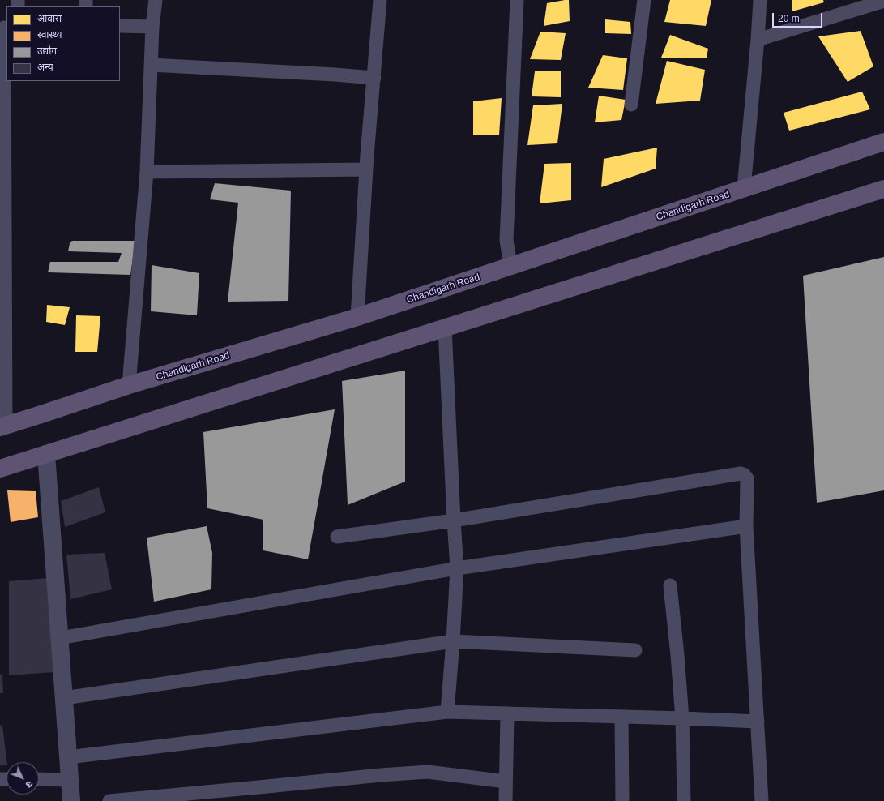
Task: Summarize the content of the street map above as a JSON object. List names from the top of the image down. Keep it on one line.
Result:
{"streets":{"main road":["Chandigarh Road"]},"legend":["आवास","स्वास्थ्य","उद्योग","अन्य"],"scale_bar":"20 m","north":"bottom right"}
